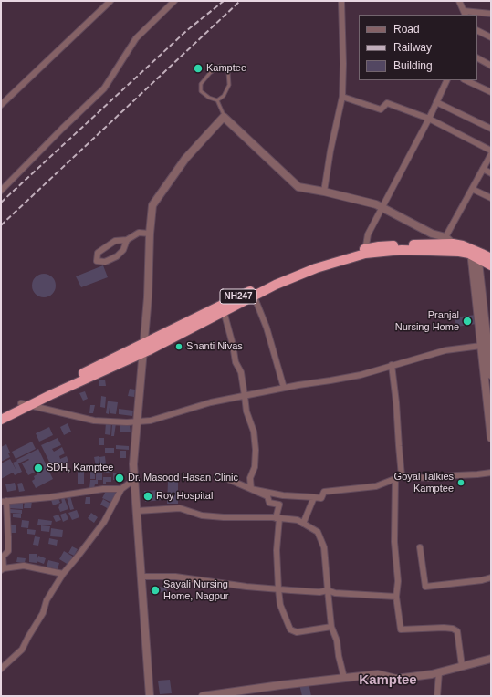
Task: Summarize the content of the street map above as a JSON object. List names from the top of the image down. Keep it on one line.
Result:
{"streets":{"highway":["NH247"]},"districts":["Kamptee"],"places":["Kamptee","Pranjal Nursing Home","Shanti Nivas","SDH, Kamptee","Dr. Masood Hasan Clinic","Goyal Talkies Kamptee","Roy Hospital","Sayali Nursing Home, Nagpur"],"legend":["Road","Railway","Building"]}
